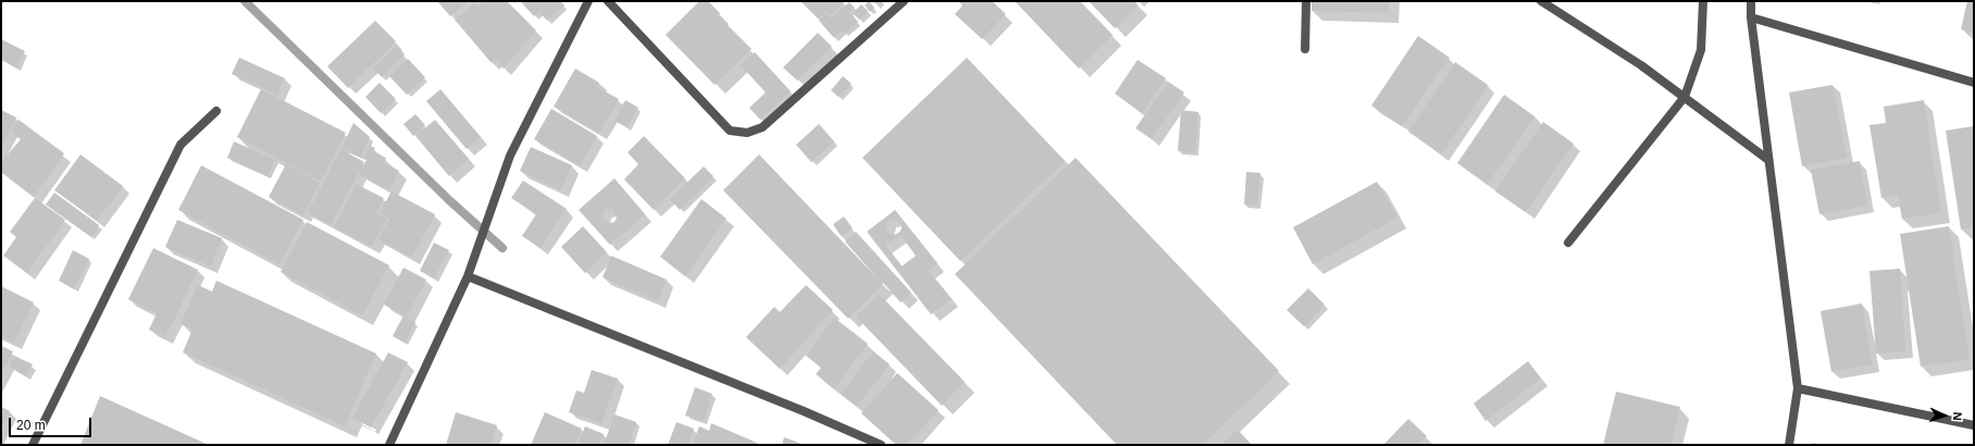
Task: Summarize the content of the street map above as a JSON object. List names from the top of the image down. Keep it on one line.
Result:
{"scale_bar":"20 m","north":"right"}
